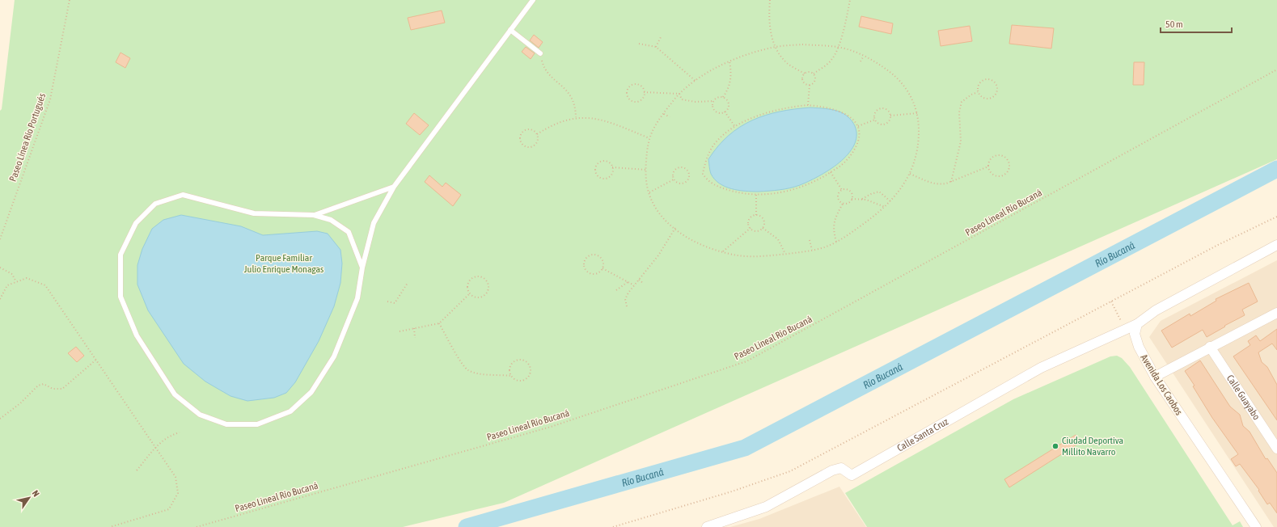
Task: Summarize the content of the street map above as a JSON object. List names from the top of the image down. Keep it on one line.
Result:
{"streets":{"street":["Avenida Los Caobos","Calle Guayabo","Calle Santa Cruz"],"path":["Paseo Línea Río Portugués","Paseo Lineal Río Bucaná"]},"crossings":[["Avenida Los Caobos","Calle Santa Cruz"]],"water":["Río Bucaná"],"parks":["Parque Familiar Julio Enrique Monagas"],"places":["Ciudad Deportiva Millito Navarro"],"scale_bar":"50 m","north":"top right"}
